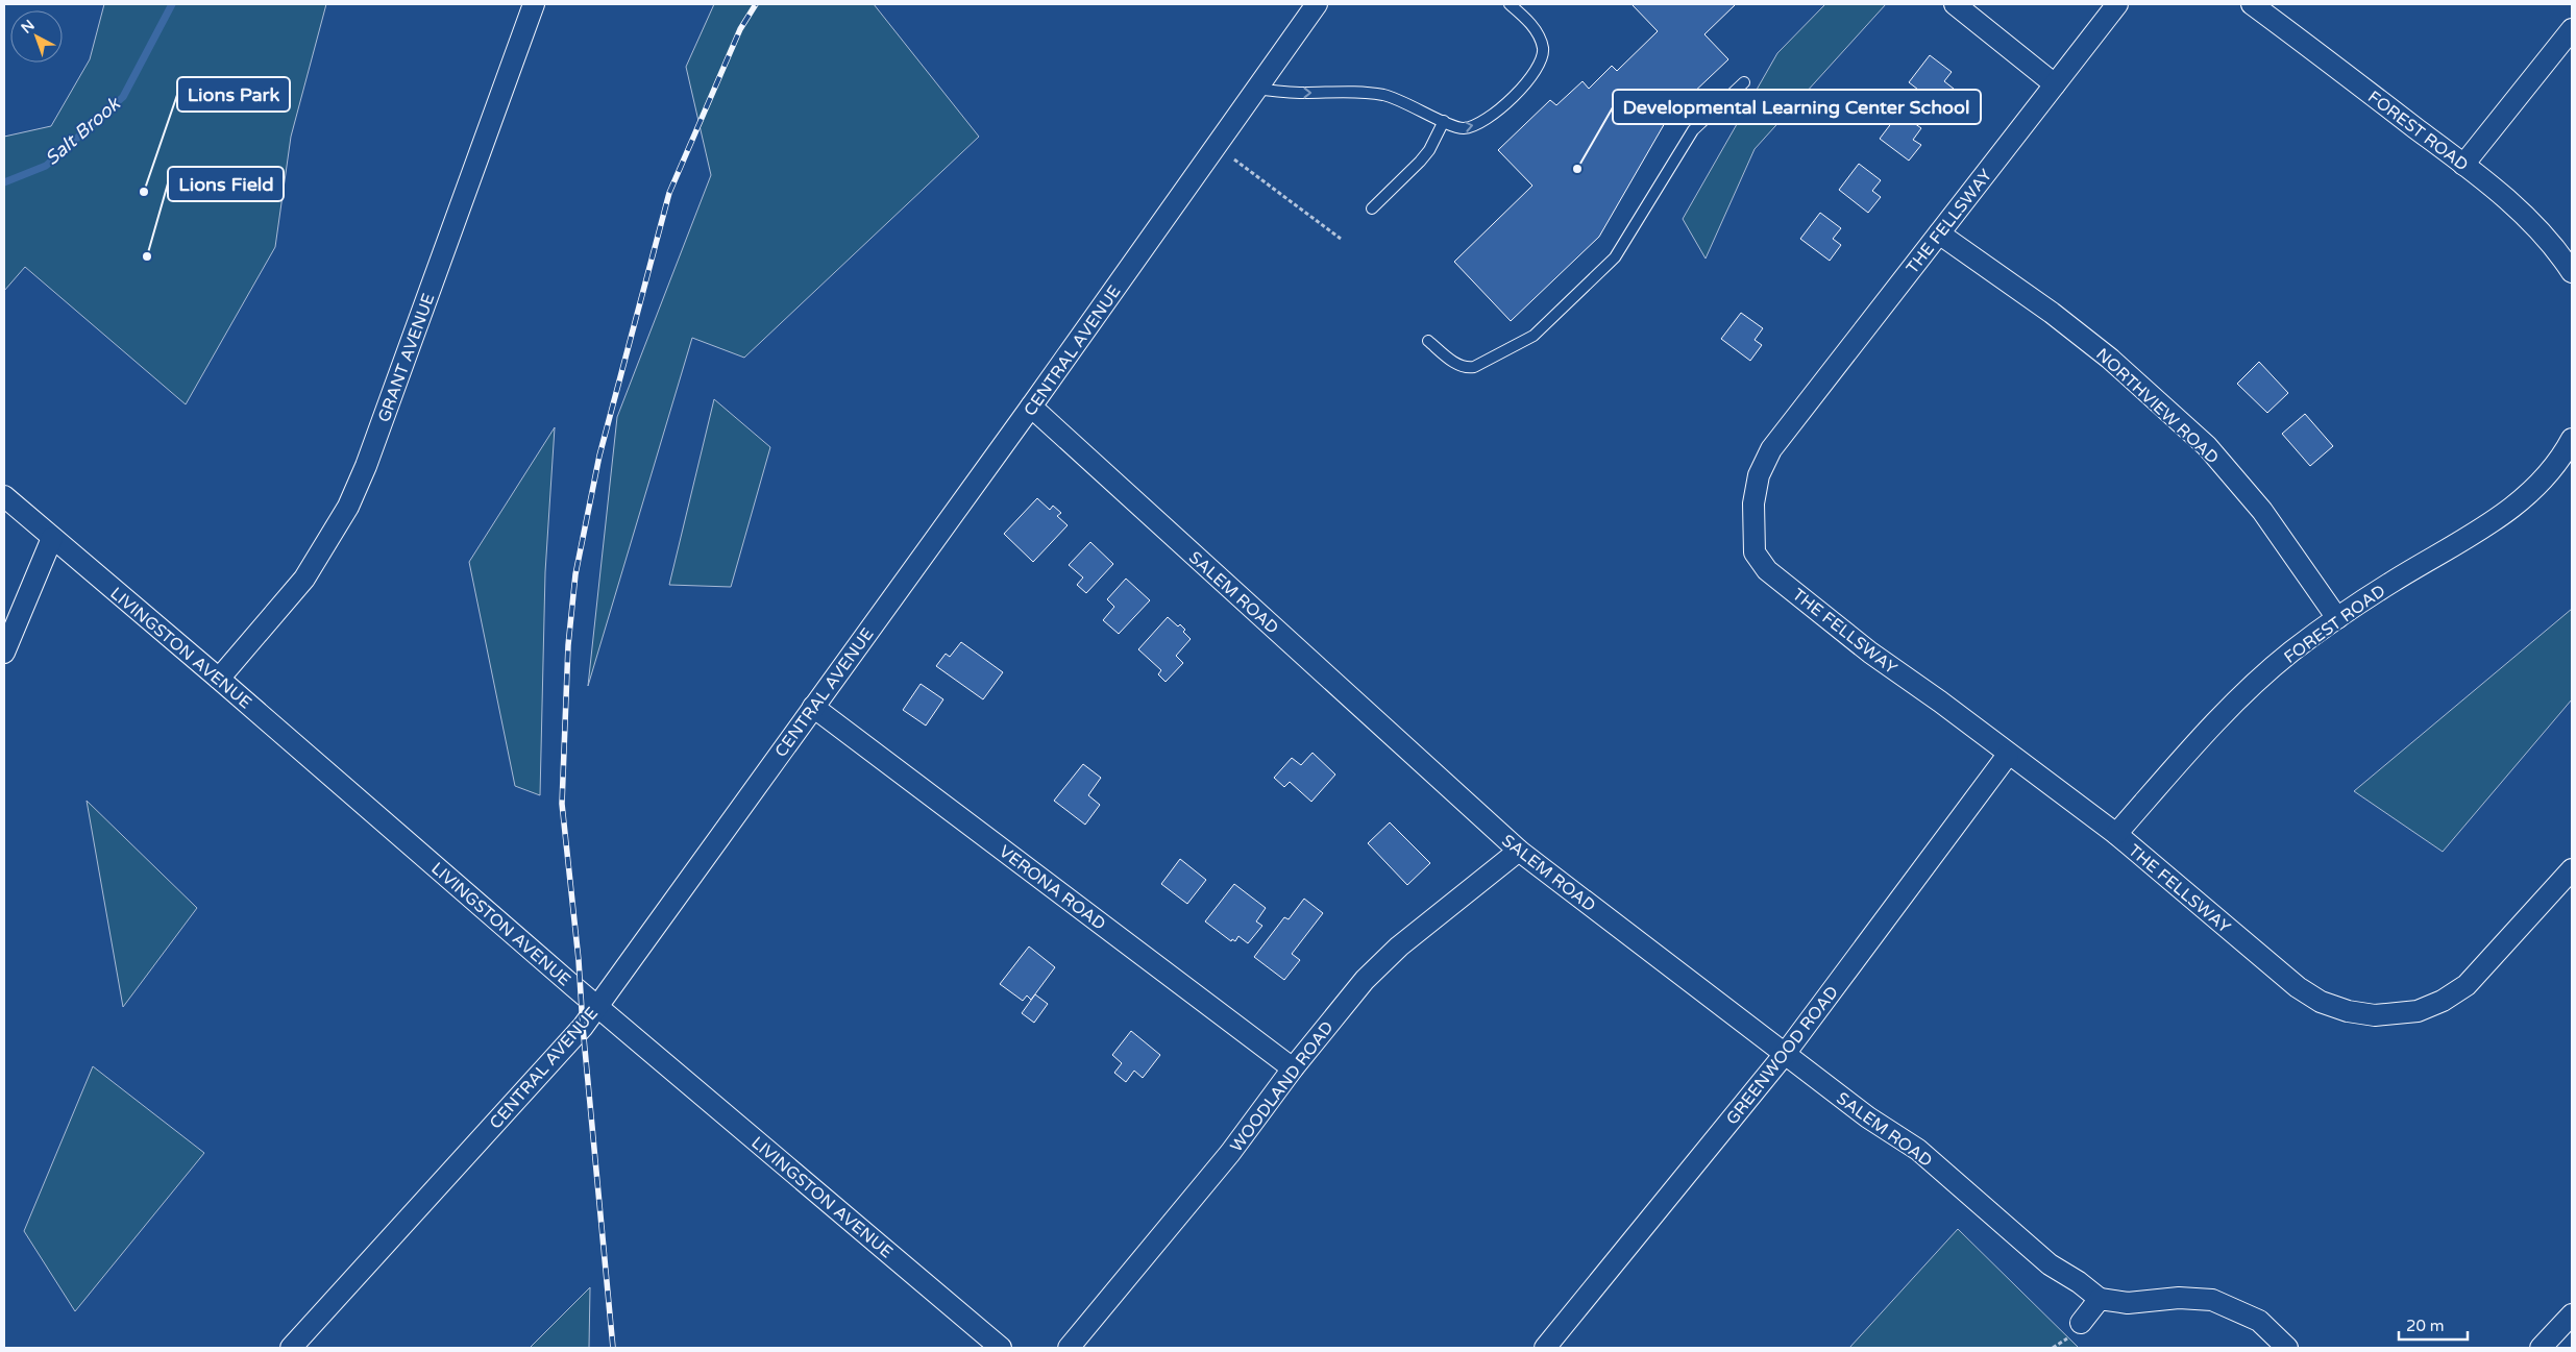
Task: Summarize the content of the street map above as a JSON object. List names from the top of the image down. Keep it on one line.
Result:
{"streets":{"street":["FOREST ROAD","THE FELLSWAY","CENTRAL AVENUE","GRANT AVENUE","NORTHVIEW ROAD","SALEM ROAD","LIVINGSTON AVENUE","VERONA ROAD","GREENWOOD ROAD","WOODLAND ROAD"]},"crossings":[["FOREST ROAD","THE FELLSWAY"],["FOREST ROAD","NORTHVIEW ROAD"],["THE FELLSWAY","NORTHVIEW ROAD"],["THE FELLSWAY","GREENWOOD ROAD"],["CENTRAL AVENUE","SALEM ROAD"],["CENTRAL AVENUE","LIVINGSTON AVENUE"],["CENTRAL AVENUE","VERONA ROAD"],["GRANT AVENUE","LIVINGSTON AVENUE"],["SALEM ROAD","GREENWOOD ROAD"],["SALEM ROAD","WOODLAND ROAD"],["VERONA ROAD","WOODLAND ROAD"]],"water":["Salt Brook"],"places":["Developmental Learning Center School","Lions Park","Lions Field"],"scale_bar":"20 m","north":"top left"}
